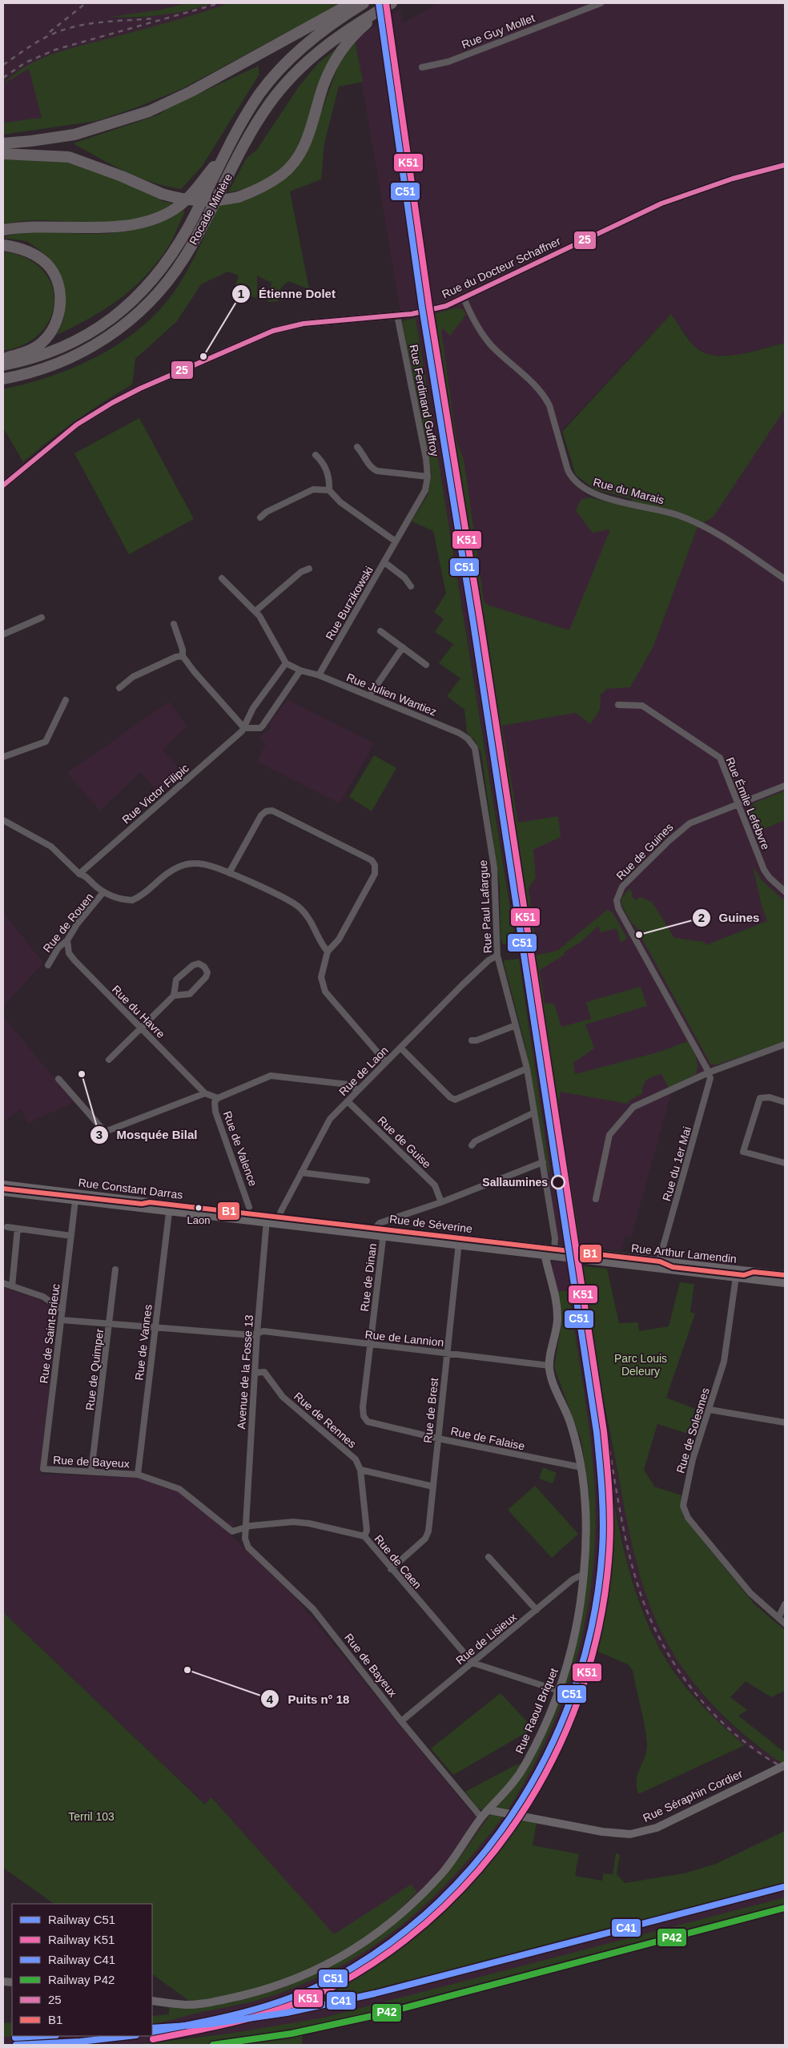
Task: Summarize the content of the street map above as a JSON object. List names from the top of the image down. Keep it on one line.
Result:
{"streets":{"highway":["Rocade Minière"],"street":["Rue Guy Mollet","Rue du Docteur Schaffner","Rue Ferdinand Guffroy","Rue du Marais","Rue Burzikowski","Rue Julien Wantiez","Rue Victor Filipic","Rue Émile Lefebvre","Rue de Guines","Rue Paul Lafargue","Rue de Rouen","Rue du Havre","Rue de Laon","Rue de Guise","Rue de Valence","Rue du 1er Mai","Rue Constant Darras","Rue de Séverine","Rue Arthur Lamendin","Rue de Dinan","Rue de Saint-Brieuc","Rue de Lannion","Rue de Vannes","Rue de Quimper","Avenue de la Fosse 13","Rue de Brest","Rue de Rennes","Rue de Solesmes","Rue de Falaise","Rue de Bayeux","Rue de Caen","Rue de Lisieux","Rue Raoul Briquet","Rue Séraphin Cordier"]},"crossings":[["Rue du Docteur Schaffner","Rue Ferdinand Guffroy"],["Rue du Docteur Schaffner","Rue du Marais"],["Rue Ferdinand Guffroy","Rue Burzikowski"],["Rue Burzikowski","Rue Julien Wantiez"],["Rue Julien Wantiez","Rue Paul Lafargue"],["Rue Émile Lefebvre","Rue de Guines"],["Rue de Guines","Rue du 1er Mai"],["Rue Paul Lafargue","Rue de Laon"],["Rue Paul Lafargue","Rue de Séverine"],["Rue Paul Lafargue","Rue Arthur Lamendin"],["Rue Paul Lafargue","Rue Raoul Briquet"],["Rue de Rouen","Rue du Havre"],["Rue de Laon","Rue de Guise"],["Rue de Laon","Rue Constant Darras"],["Rue de Laon","Rue de Séverine"],["Rue du 1er Mai","Rue Arthur Lamendin"],["Rue Constant Darras","Rue de Séverine"],["Rue Constant Darras","Rue de Saint-Brieuc"],["Rue Constant Darras","Rue de Vannes"],["Rue Constant Darras","Avenue de la Fosse 13"],["Rue de Séverine","Rue Arthur Lamendin"],["Rue de Séverine","Rue de Dinan"],["Rue de Séverine","Rue de Brest"],["Rue de Séverine","Rue Raoul Briquet"],["Rue Arthur Lamendin","Rue de Solesmes"],["Rue Arthur Lamendin","Rue Raoul Briquet"],["Rue de Dinan","Rue de Lannion"],["Rue de Dinan","Rue de Falaise"],["Rue de Saint-Brieuc","Rue de Lannion"],["Rue de Saint-Brieuc","Rue de Bayeux"],["Rue de Lannion","Rue de Vannes"],["Rue de Lannion","Rue de Quimper"],["Rue de Lannion","Avenue de la Fosse 13"],["Rue de Lannion","Rue de Brest"],["Rue de Lannion","Rue Raoul Briquet"],["Rue de Vannes","Rue de Bayeux"],["Rue de Vannes","Rue de Caen"],["Rue de Quimper","Rue de Bayeux"],["Avenue de la Fosse 13","Rue de Rennes"],["Avenue de la Fosse 13","Rue de Bayeux"],["Avenue de la Fosse 13","Rue de Caen"],["Rue de Brest","Rue de Falaise"],["Rue de Brest","Rue de Caen"],["Rue de Falaise","Rue Raoul Briquet"],["Rue de Bayeux","Rue de Caen"],["Rue de Bayeux","Rue de Lisieux"],["Rue de Bayeux","Rue Raoul Briquet"],["Rue de Caen","Rue de Lisieux"],["Rue de Lisieux","Rue Raoul Briquet"],["Rue Raoul Briquet","Rue Séraphin Cordier"]],"parks":["Parc Louis Deleury","Terril 103"],"places":["Étienne Dolet","Guines","Mosquée Bilal","Sallaumines","Laon","Puits n° 18"],"lines":["rail line C51","rail line K51","transit line 25","transit line B1","rail line C41","rail line P42"],"legend":["Railway C51","Railway K51","Railway C41","Railway P42","25","B1"]}
